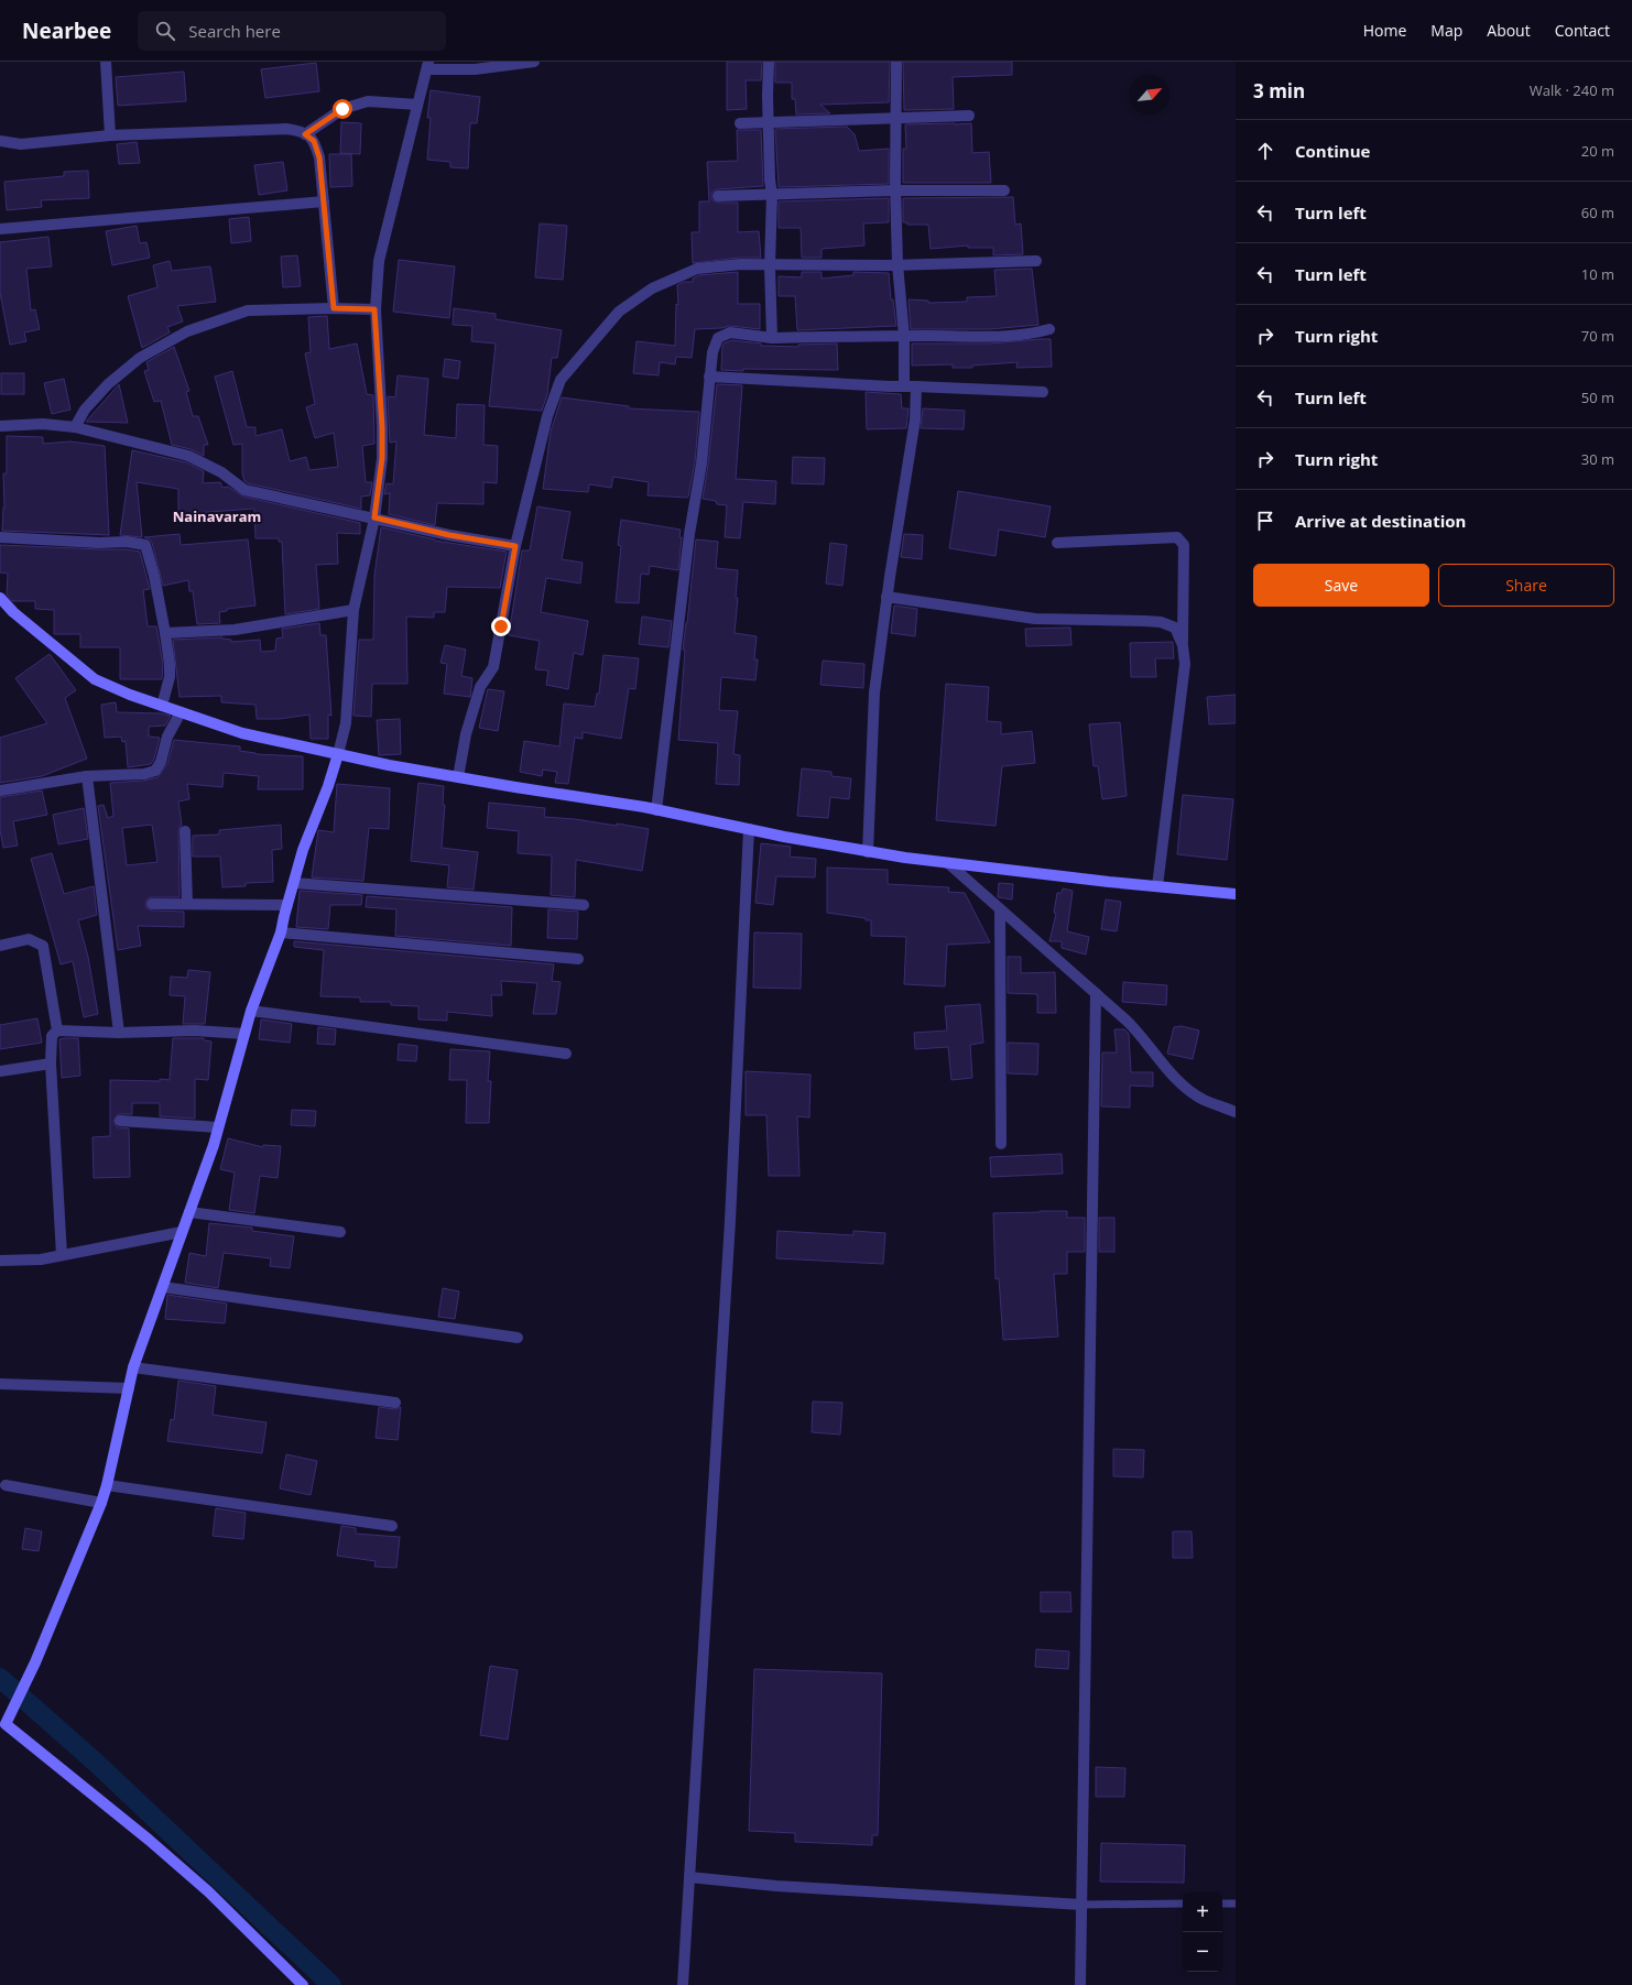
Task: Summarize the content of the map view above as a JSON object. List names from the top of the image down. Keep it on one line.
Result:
{"districts":["Nainavaram"],"north":"top right","page":{"header":"Nearbee","search":"Search here","nav":["Home","Map","About","Contact"],"heading":["3 min","Walk · 240 m"],"list":[["Continue","20 m"],["Turn left","60 m"],["Turn left","10 m"],["Turn right","70 m"],["Turn left","50 m"],["Turn right","30 m"],"Arrive at destination"],"buttons":["Save","Share"],"map_buttons":["+","−"]}}
